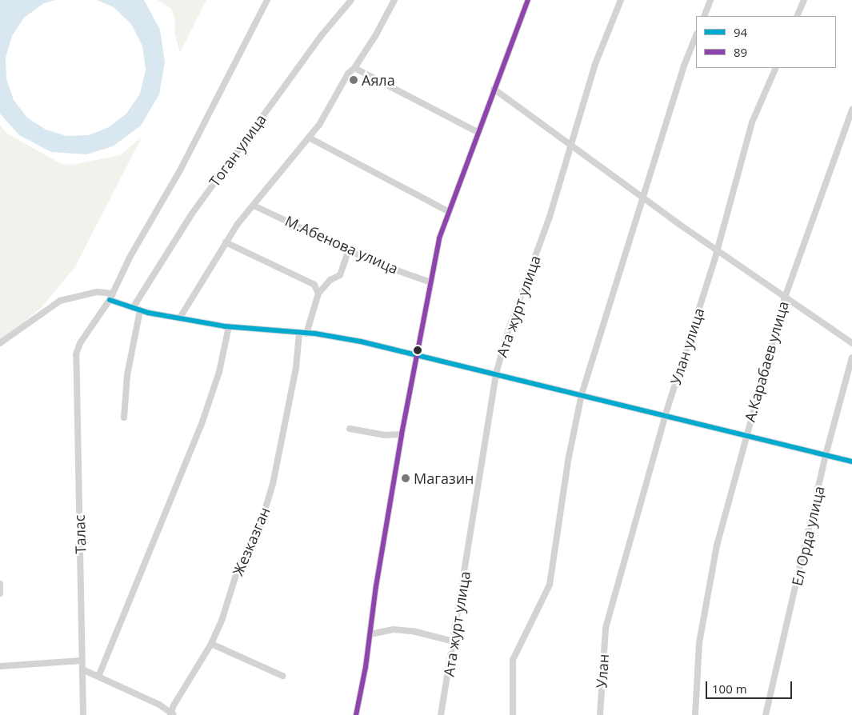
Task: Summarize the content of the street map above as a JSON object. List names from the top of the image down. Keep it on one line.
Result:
{"streets":{"street":["Тоган улица","М.Абенова улица","Ата журт улица","Улан улица","А.Карабаев улица","Талас","Ел Орда улица","Жезказган","Улан"]},"crossings":[["Улан улица","Улан"]],"places":["Аяла","Магазин"],"lines":["transit line 89","transit line 94"],"legend":["94","89"],"scale_bar":"100 m"}
